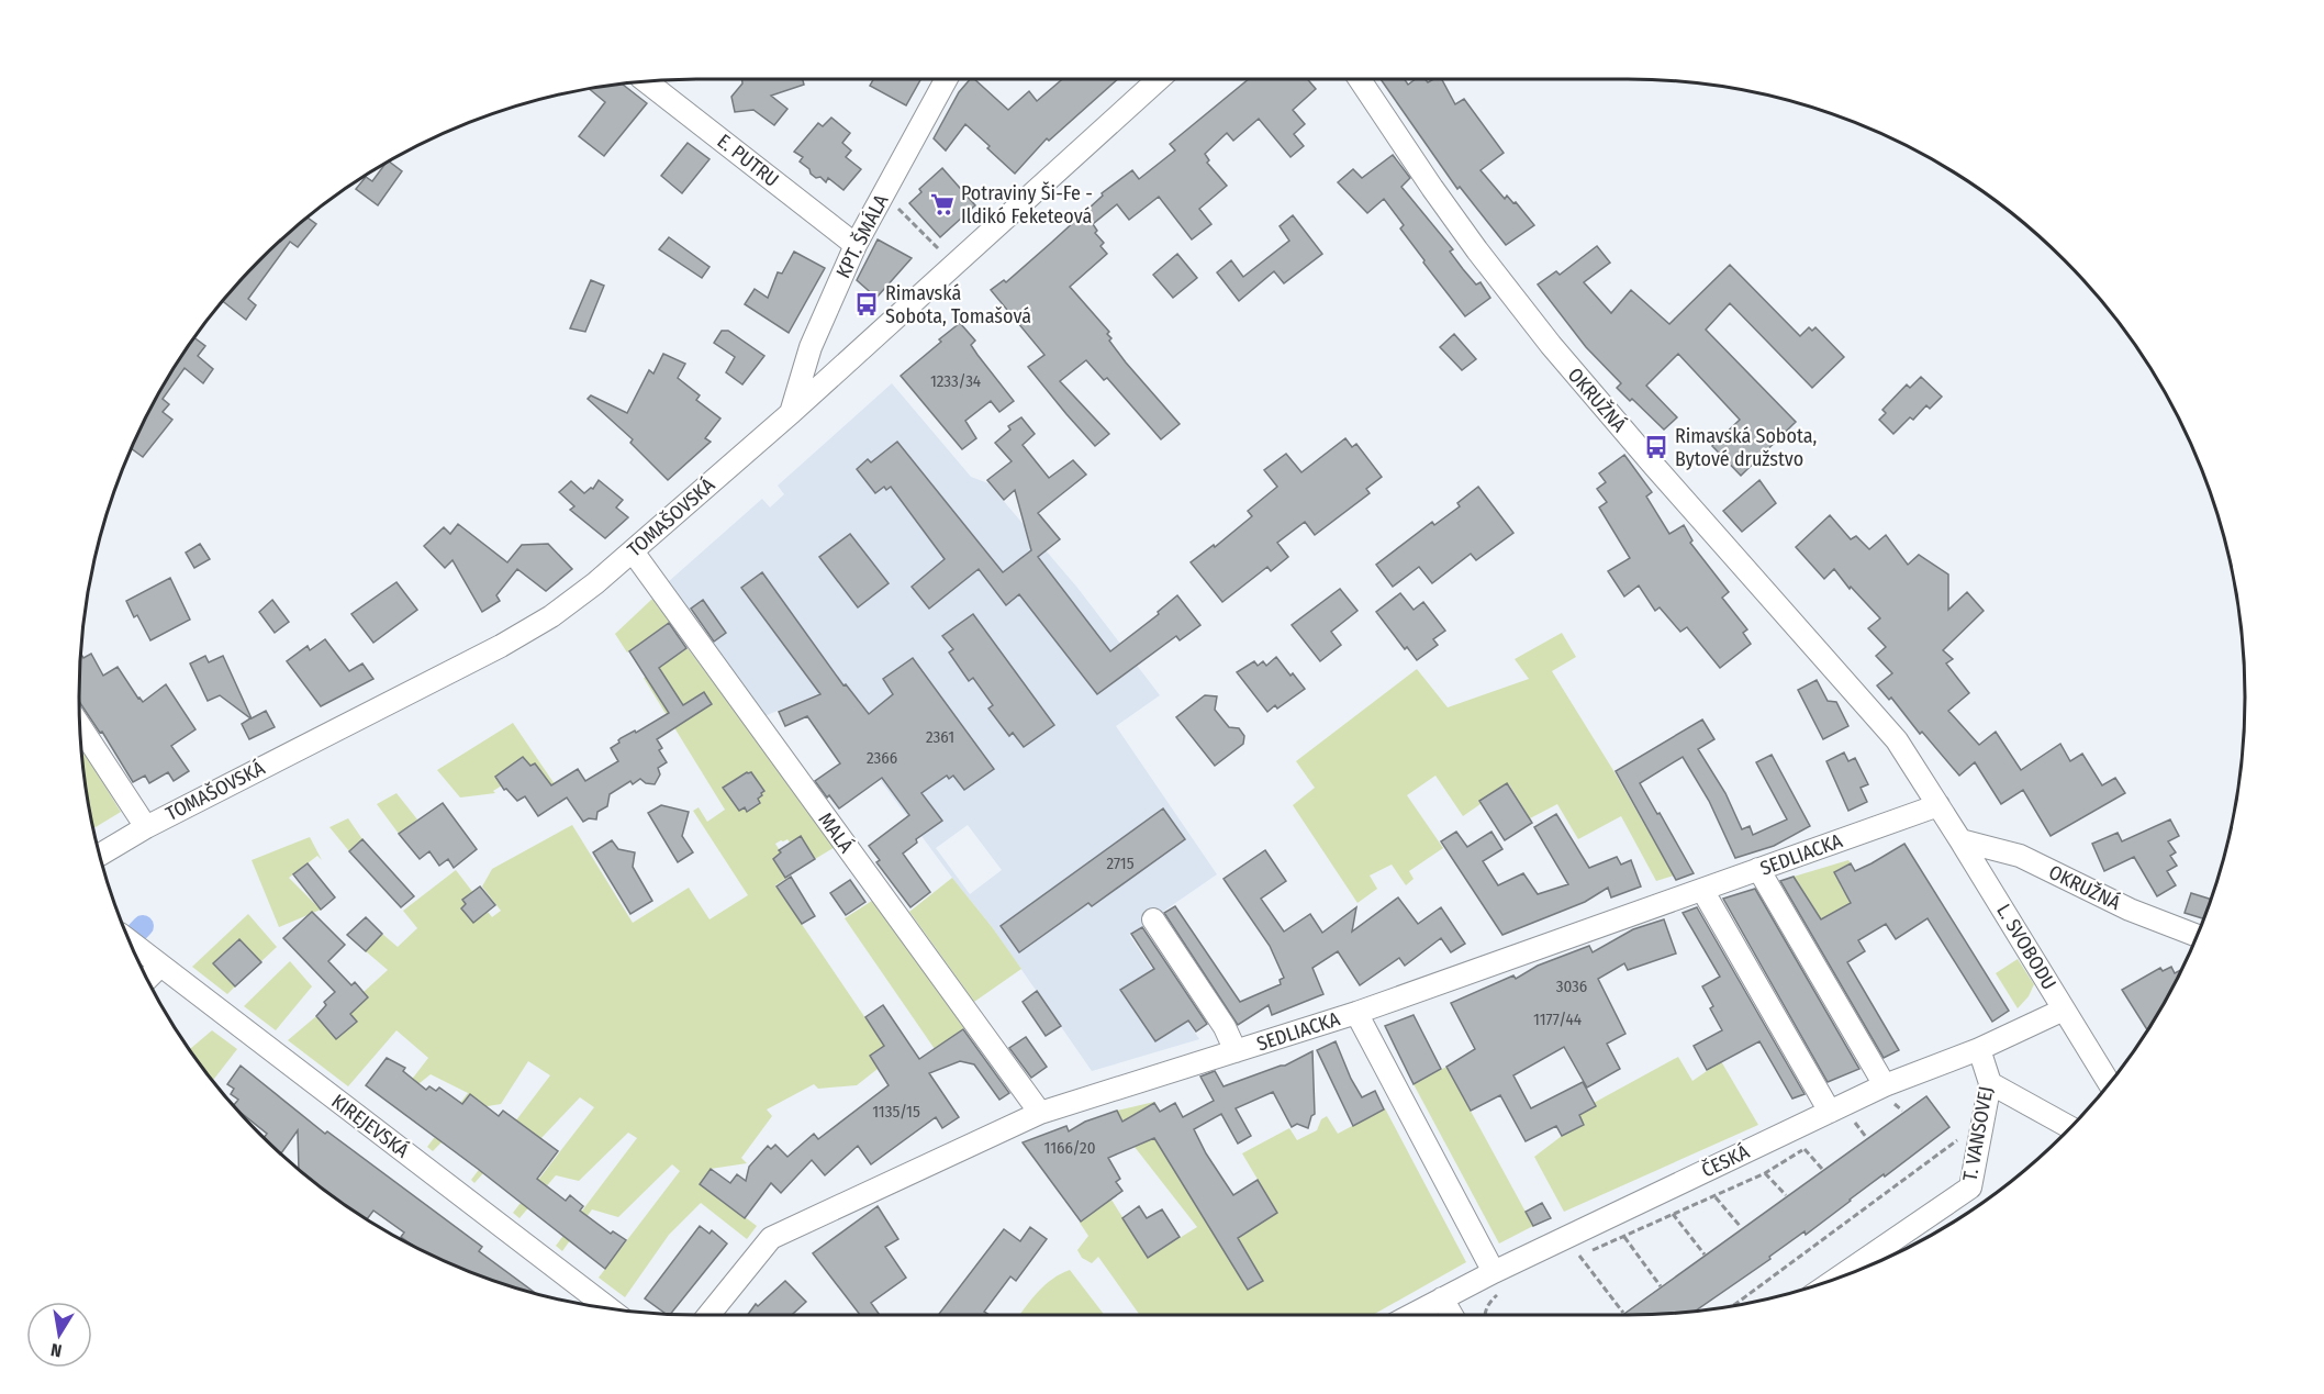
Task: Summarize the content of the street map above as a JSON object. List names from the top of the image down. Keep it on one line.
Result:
{"streets":{"street":["E. PUTRU","KPT. ŠMÁLA","OKRUŽNÁ","TOMAŠOVSKÁ","MALÁ","SEDLIACKA","L. SVOBODU","KIREJEVSKÁ","T. VANSOVEJ","ČESKÁ"]},"crossings":[["E. PUTRU","KPT. ŠMÁLA"],["KPT. ŠMÁLA","TOMAŠOVSKÁ"],["OKRUŽNÁ","SEDLIACKA"],["OKRUŽNÁ","L. SVOBODU"],["TOMAŠOVSKÁ","MALÁ"],["MALÁ","SEDLIACKA"],["SEDLIACKA","L. SVOBODU"],["L. SVOBODU","ČESKÁ"],["T. VANSOVEJ","ČESKÁ"]],"places":{"supermarket":["Potraviny Ši-Fe - Ildikó Feketeová"],"bus stop":["Rimavská Sobota, Tomašová","Rimavská Sobota, Bytové družstvo"]},"house_numbers":["1233/34","2361","2366","2715","3036","1177/44","1135/15","1166/20"],"north":"bottom"}
